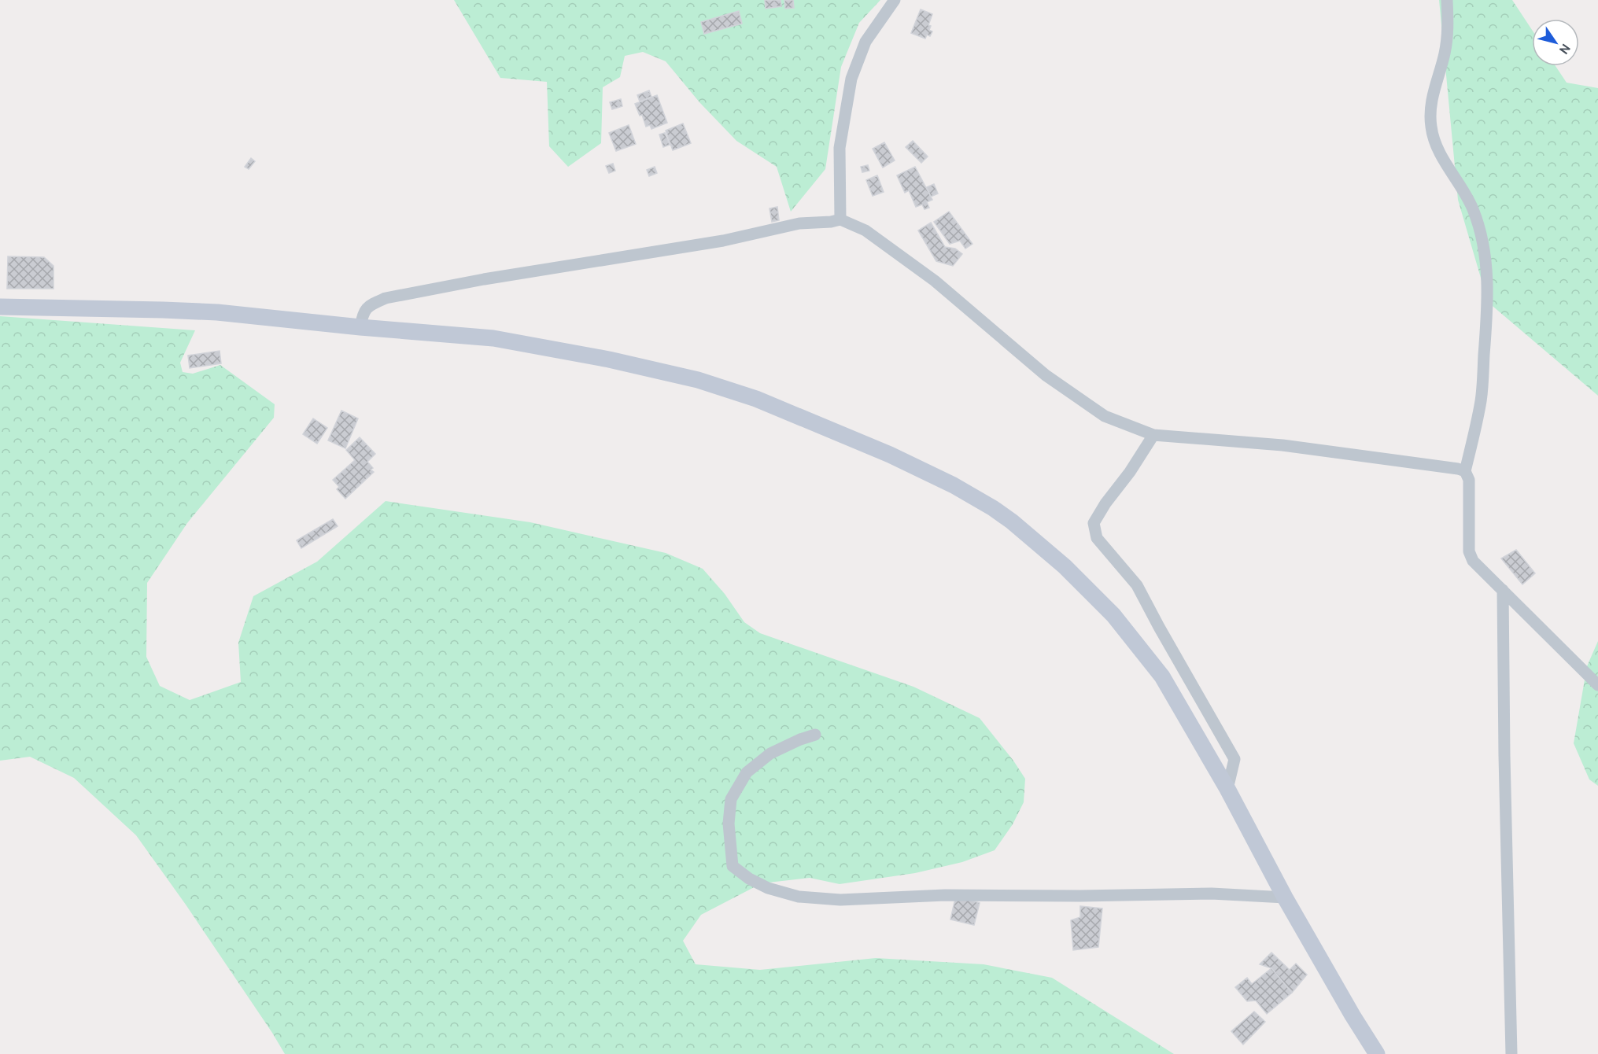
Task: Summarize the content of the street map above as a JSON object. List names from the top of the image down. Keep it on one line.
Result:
{"north":"bottom right"}
